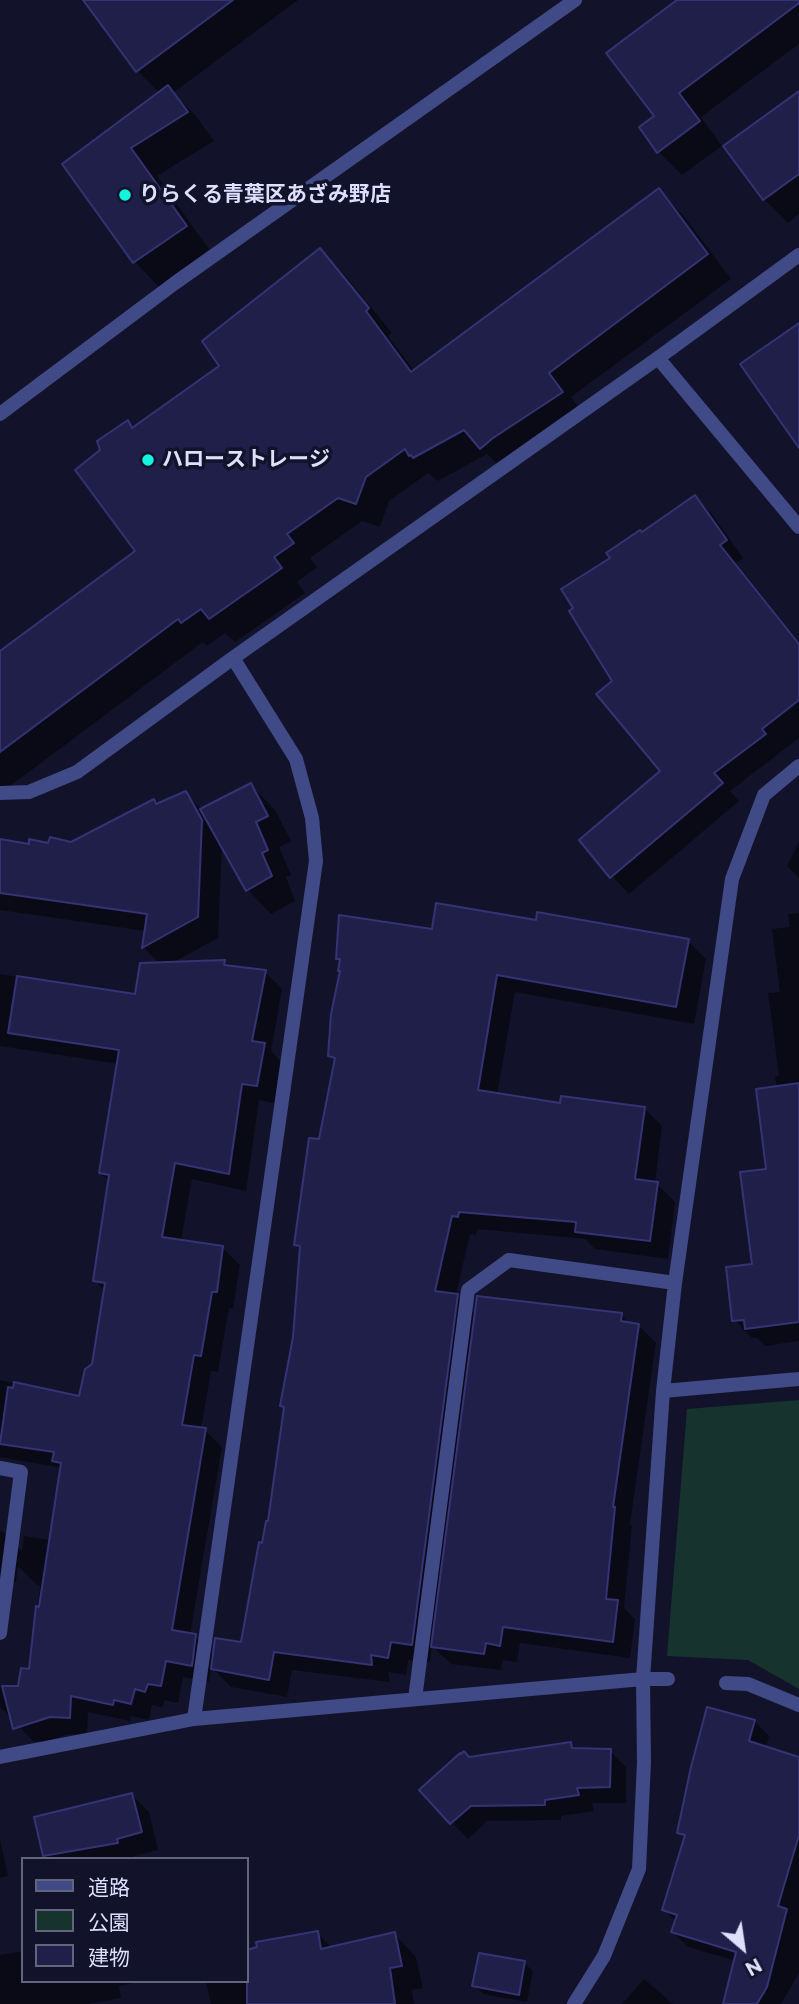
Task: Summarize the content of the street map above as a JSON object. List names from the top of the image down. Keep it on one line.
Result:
{"places":["りらくる青葉区あざみ野店","ハローストレージ"],"legend":["道路","公園","建物"],"north":"bottom right"}
